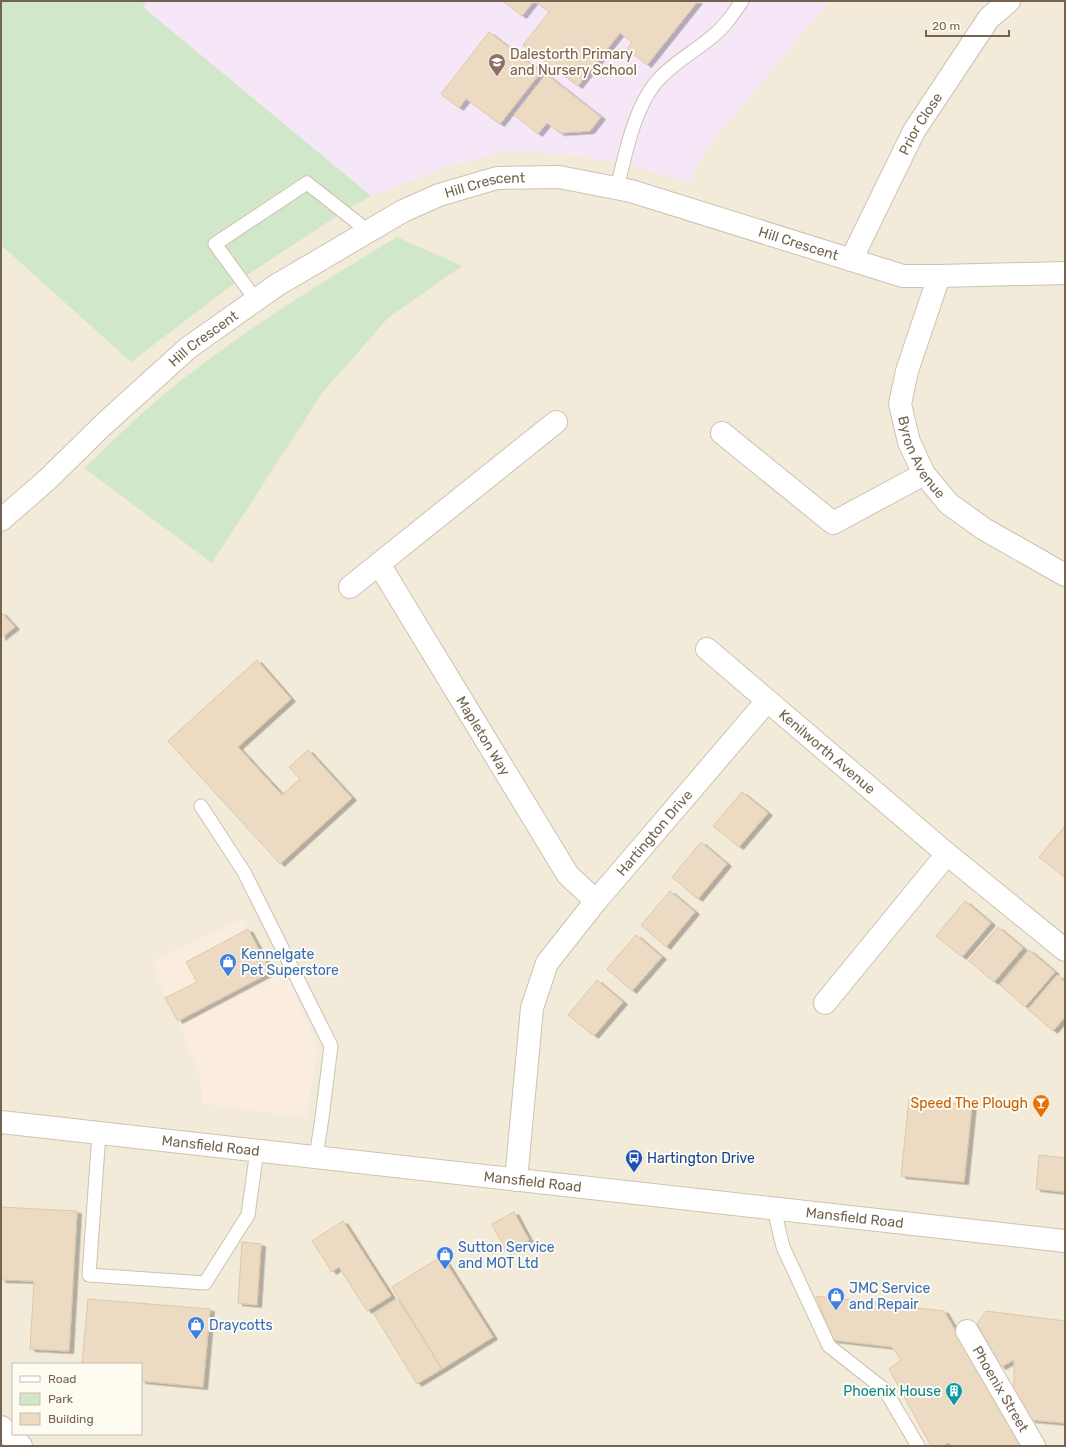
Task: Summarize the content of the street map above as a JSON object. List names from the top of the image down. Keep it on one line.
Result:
{"streets":{"street":["Prior Close","Hill Crescent","Byron Avenue","Mapleton Way","Kenilworth Avenue","Hartington Drive","Mansfield Road","Phoenix Street"]},"crossings":[["Prior Close","Hill Crescent"],["Hill Crescent","Byron Avenue"],["Mapleton Way","Hartington Drive"],["Kenilworth Avenue","Hartington Drive"],["Hartington Drive","Mansfield Road"]],"places":{"school or university":["Dalestorth Primary and Nursery School"],"shop":["Kennelgate Pet Superstore","Sutton Service and MOT Ltd","JMC Service and Repair","Draycotts"],"bar":["Speed The Plough"],"bus stop":["Hartington Drive"],"building":["Phoenix House"]},"legend":["Road","Park","Building"],"scale_bar":"20 m"}
